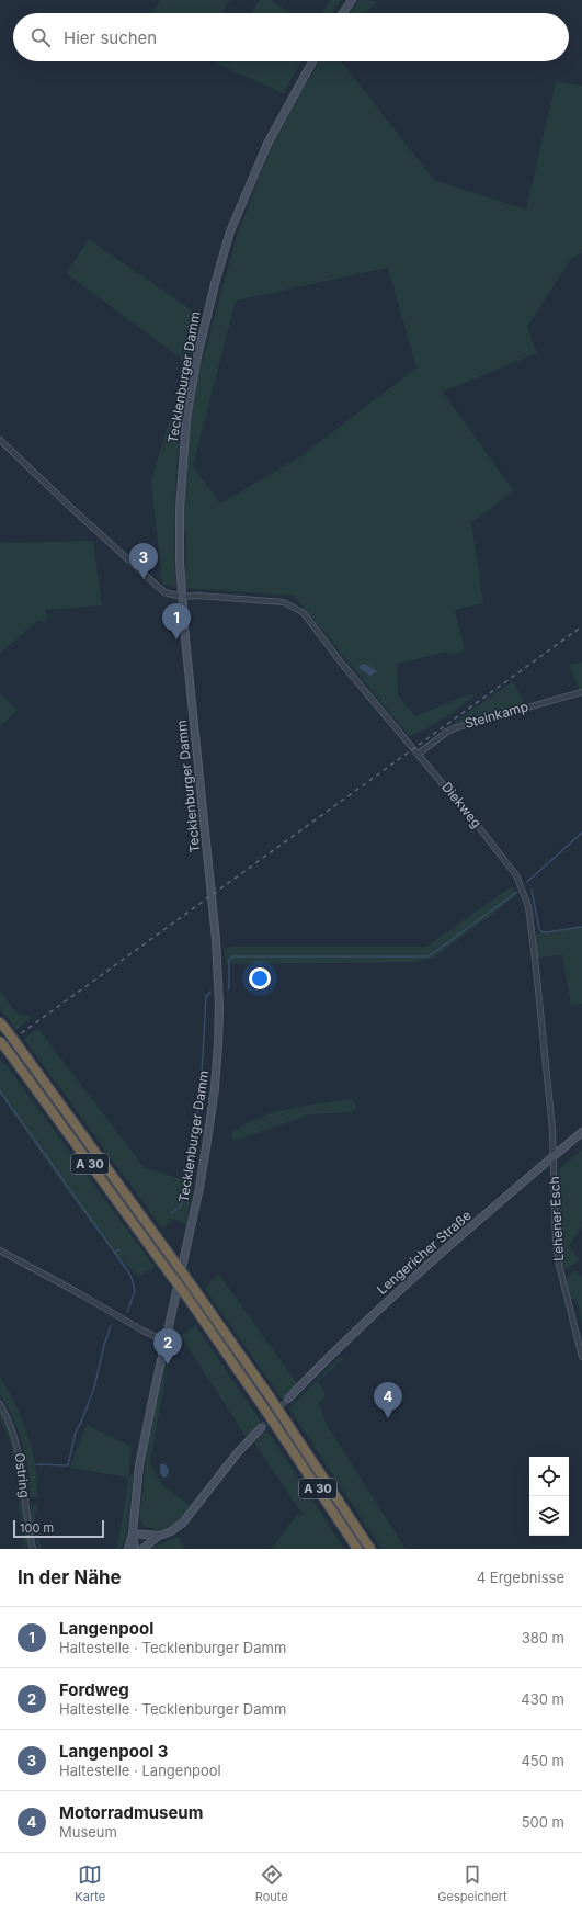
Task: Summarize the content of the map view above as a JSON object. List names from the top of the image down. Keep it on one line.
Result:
{"streets":{"highway":["A 30"],"main road":["Tecklenburger Damm","Lengericher Straße"],"street":["Steinkamp","Diekweg","Lehener Esch","Ostring"]},"crossings":[["Tecklenburger Damm","Diekweg"],["Steinkamp","Diekweg"],["Diekweg","Lehener Esch"],["Diekweg","Lengericher Straße"],["Lehener Esch","Lengericher Straße"]],"scale_bar":"100 m","page":{"search":"Hier suchen","pins":["3","1","2","4"],"scale":"100 m","heading":["In der Nähe","4 Ergebnisse"],"list":[{"mark":"1","name":"Langenpool","note":"Haltestelle · Tecklenburger Damm","value":"380 m"},{"mark":"2","name":"Fordweg","note":"Haltestelle · Tecklenburger Damm","value":"430 m"},{"mark":"3","name":"Langenpool 3","note":"Haltestelle · Langenpool","value":"450 m"},{"mark":"4","name":"Motorradmuseum","note":"Museum","value":"500 m"}],"nav":["Karte","Route","Gespeichert"]}}
